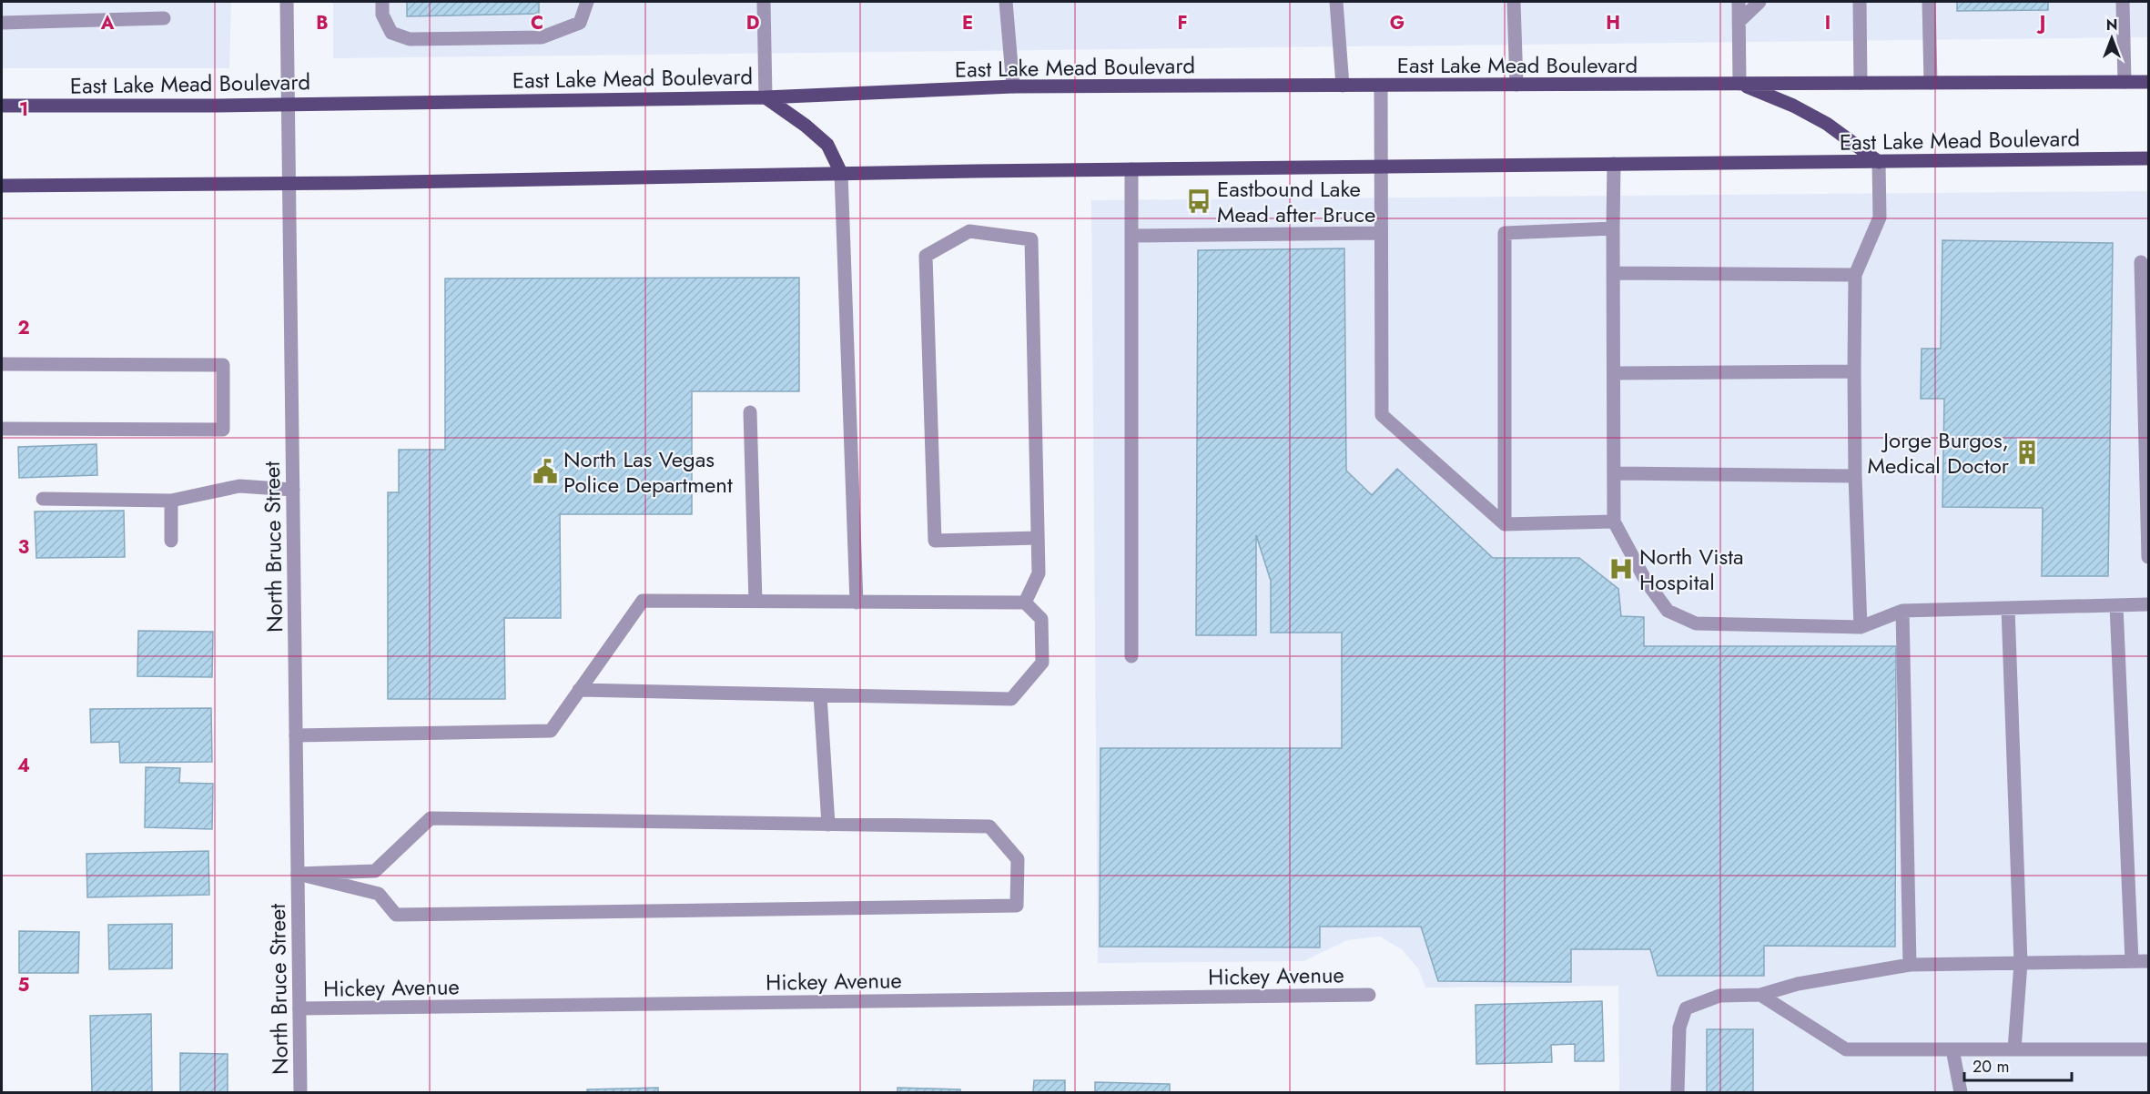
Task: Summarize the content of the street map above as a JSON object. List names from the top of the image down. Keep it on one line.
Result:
{"streets":{"main road":["East Lake Mead Boulevard"],"street":["North Bruce Street","Hickey Avenue"]},"crossings":[["East Lake Mead Boulevard","North Bruce Street"],["North Bruce Street","Hickey Avenue"]],"places":{"bus stop":["Eastbound Lake Mead after Bruce"],"building":["Jorge Burgos, Medical Doctor"],"public building":["North Las Vegas Police Department"],"hospital":["North Vista Hospital"]},"scale_bar":"20 m","north":"top","grid":{"columns":["A","B","C","D","E","F","G","H","I","J"],"rows":["1","2","3","4","5"]}}
